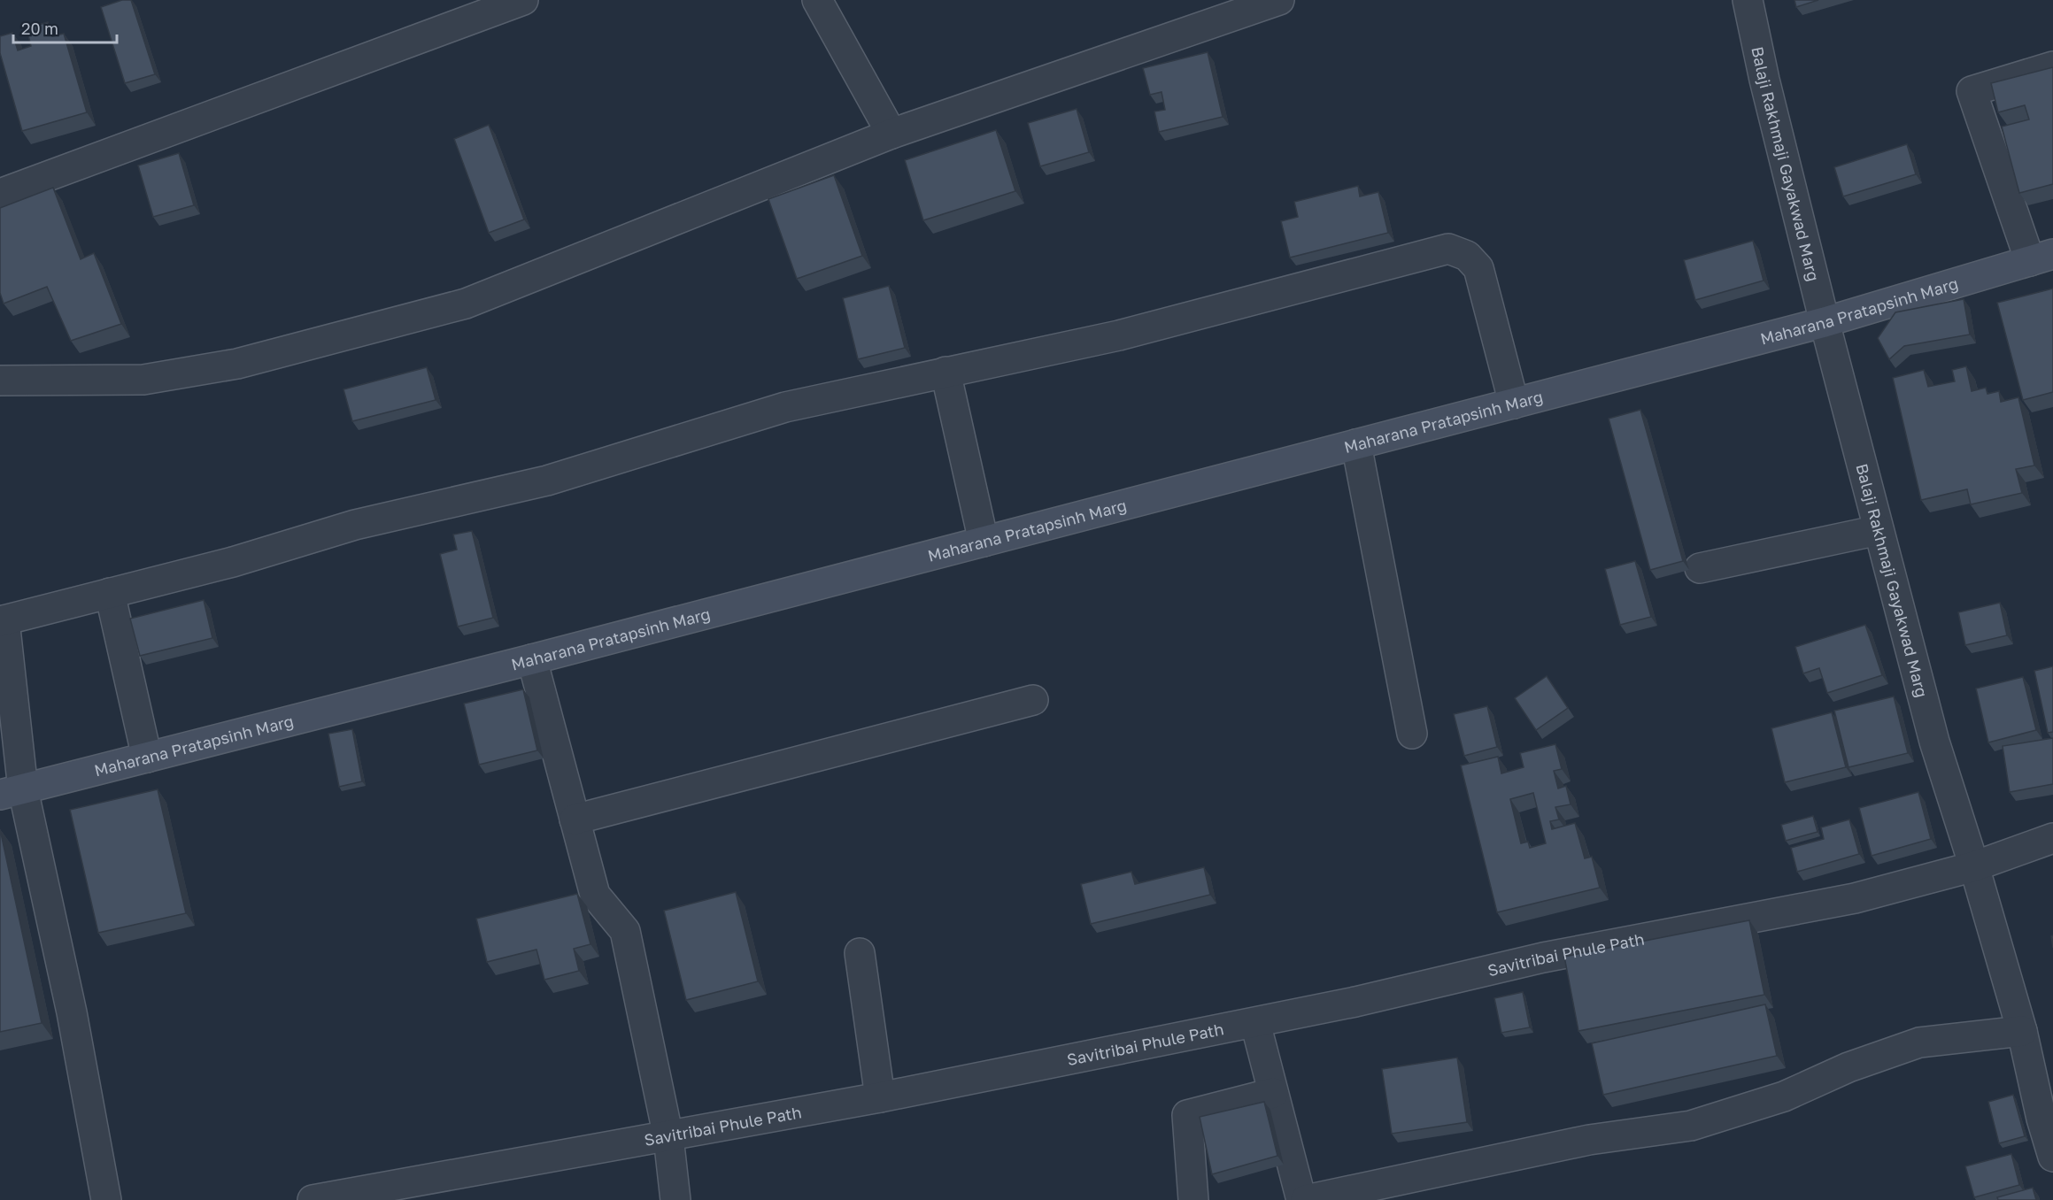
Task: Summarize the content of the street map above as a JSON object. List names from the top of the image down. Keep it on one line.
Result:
{"streets":{"street":["Balaji Rakhmaji Gayakwad Marg","Maharana Pratapsinh Marg","Savitribai Phule Path"]},"crossings":[["Balaji Rakhmaji Gayakwad Marg","Maharana Pratapsinh Marg"],["Balaji Rakhmaji Gayakwad Marg","Savitribai Phule Path"]],"scale_bar":"20 m"}
